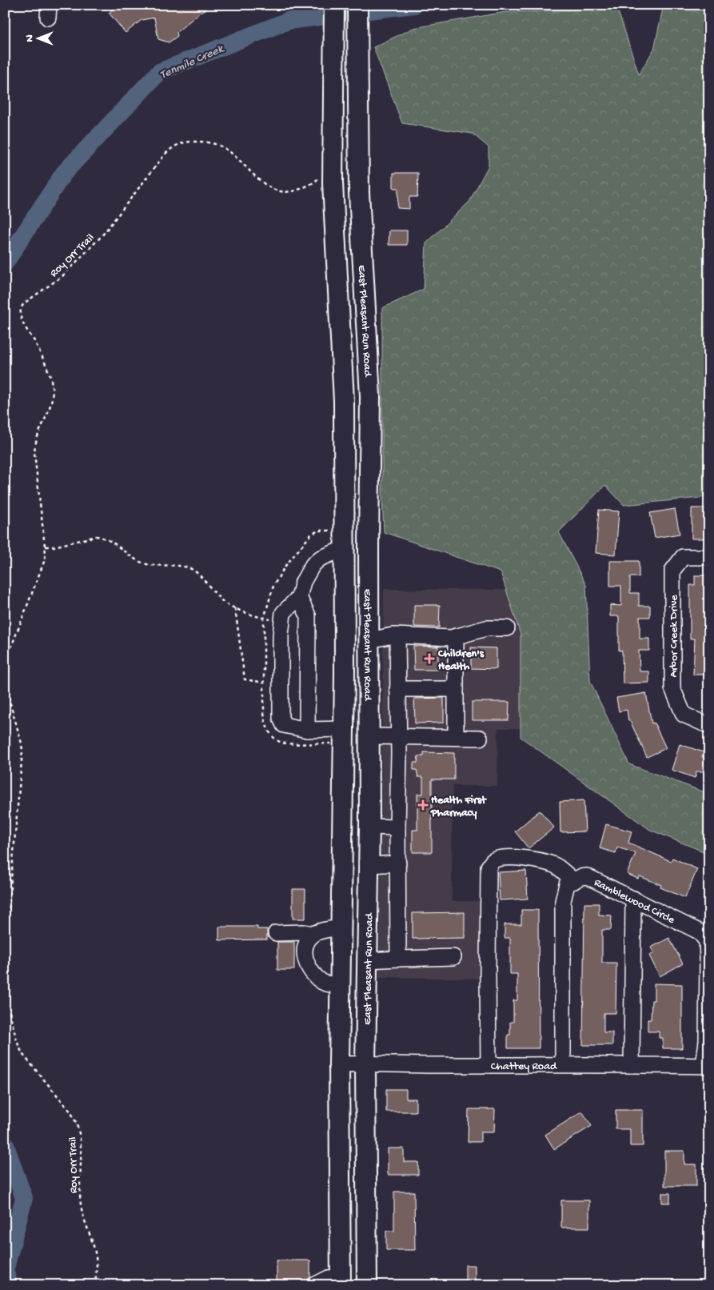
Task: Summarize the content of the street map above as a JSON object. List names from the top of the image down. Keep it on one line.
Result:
{"streets":{"main road":["East Pleasant Run Road"],"street":["Arbor Creek Drive","Ramblewood Circle","Chattey Road"],"path":["Roy Orr Trail"]},"crossings":[["East Pleasant Run Road","Chattey Road"],["Ramblewood Circle","Chattey Road"]],"water":["Tenmile Creek"],"places":{"health":["Children's Health","Health First Pharmacy"]},"north":"left"}
